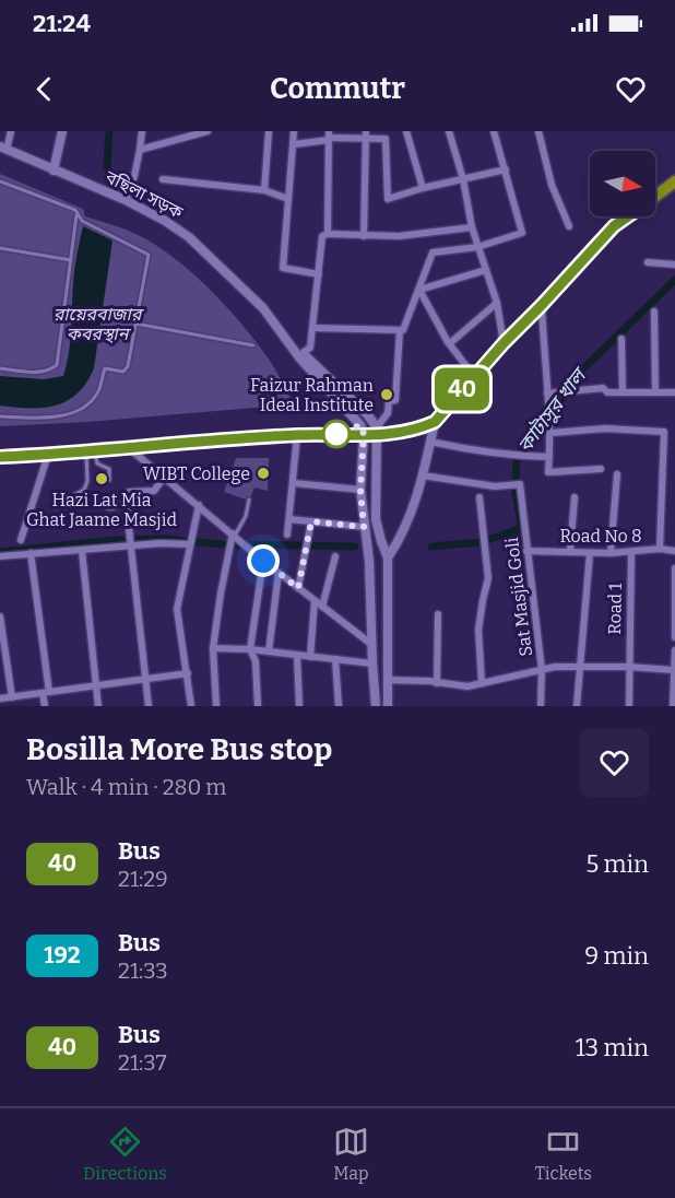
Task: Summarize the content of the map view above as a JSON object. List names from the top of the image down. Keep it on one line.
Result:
{"streets":{"main road":["বছিলা সড়ক"],"street":["Road No 8","Sat Masjid Goli","Road 1"]},"crossings":[["Road No 8","Sat Masjid Goli"],["Road No 8","Road 1"]],"water":["কাটাসুর খাল"],"parks":["রায়েরবাজার কবরস্থান"],"places":["Faizur Rahman Ideal Institute","WIBT College","Hazi Lat Mia Ghat Jaame Masjid"],"lines":["bus line 40"],"north":"right","page":{"status":"21:24","header":"Commutr","on_map":"40","heading":["Bosilla More Bus stop","Walk · 4 min · 280 m"],"list":[{"mark":"40","name":"Bus","note":"21:29","value":"5 min"},{"mark":"192","name":"Bus","note":"21:33","value":"9 min"},{"mark":"40","name":"Bus","note":"21:37","value":"13 min"}],"tabs":["Directions","Map","Tickets"]}}
